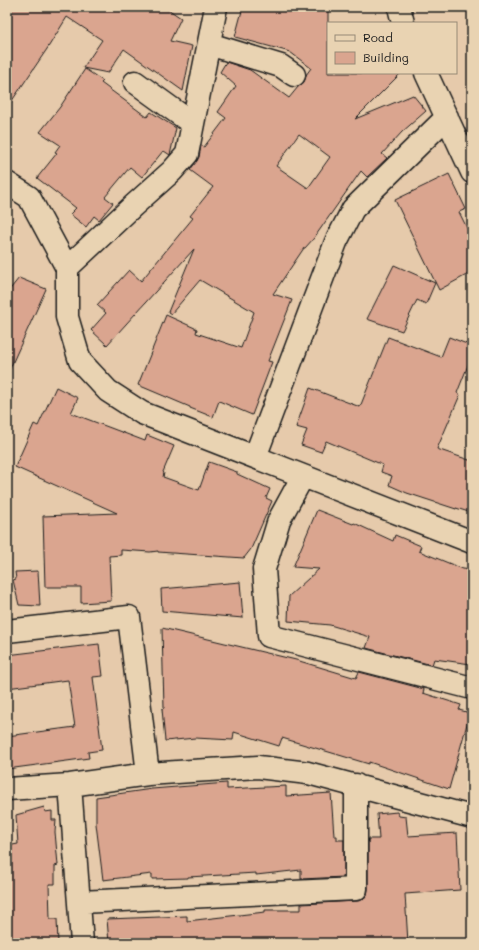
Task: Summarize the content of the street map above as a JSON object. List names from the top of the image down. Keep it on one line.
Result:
{"legend":["Road","Building"]}
